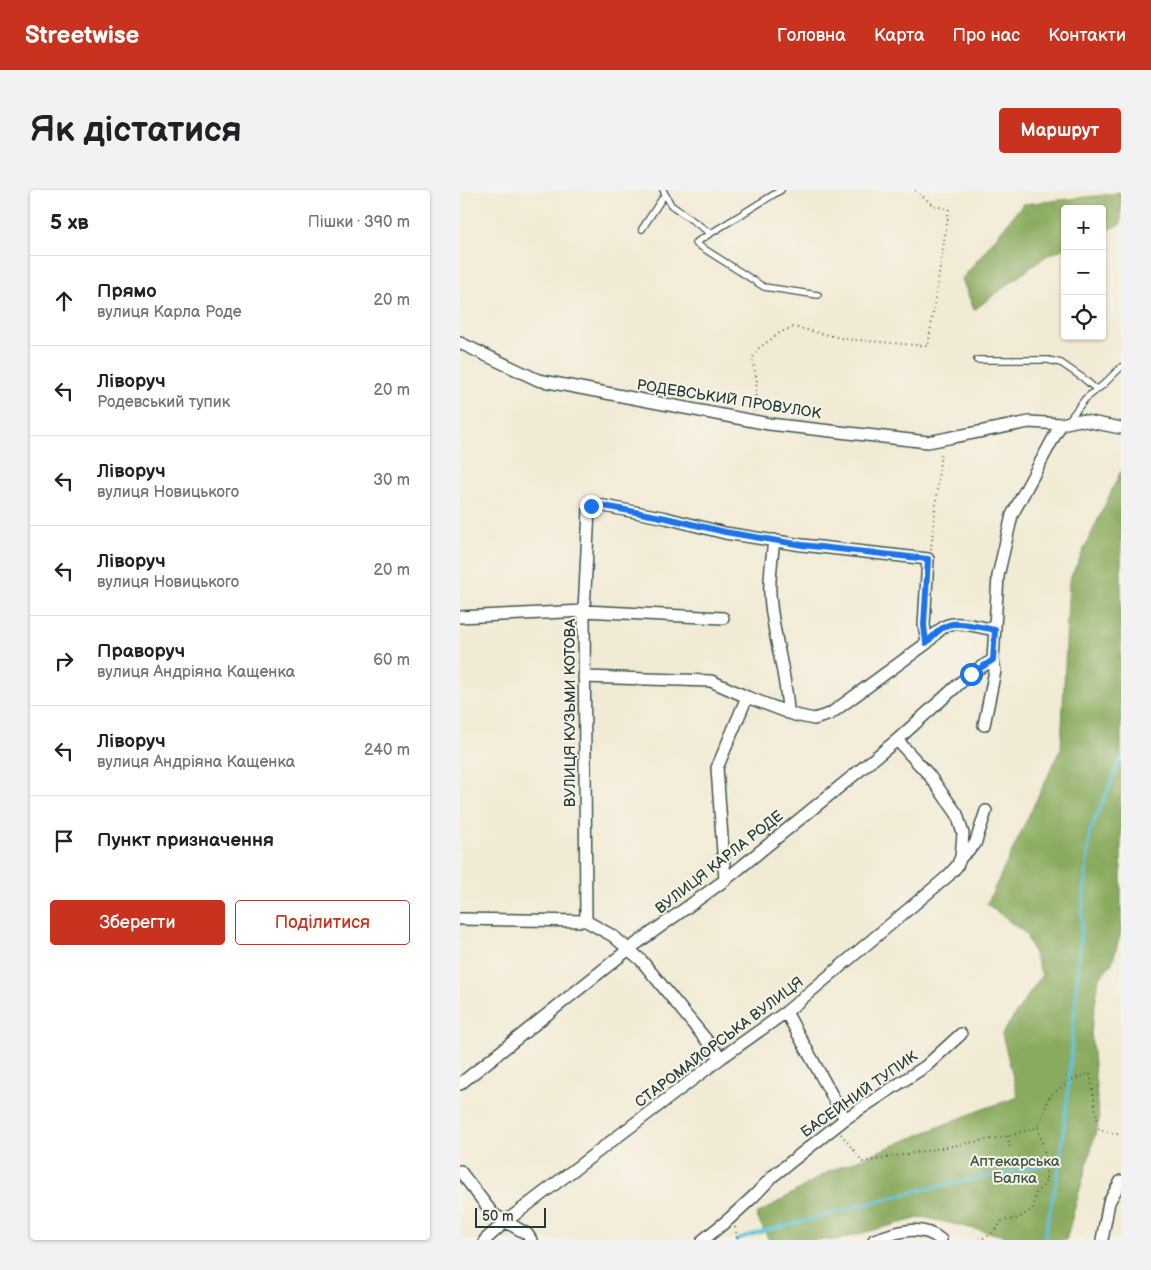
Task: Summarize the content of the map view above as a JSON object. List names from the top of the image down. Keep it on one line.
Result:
{"streets":{"street":["РОДЕВСЬКИЙ ПРОВУЛОК","ВУЛИЦЯ КУЗЬМИ КОТОВА","ВУЛИЦЯ КАРЛА РОДЕ","СТАРОМАЙОРСЬКА ВУЛИЦЯ","БАСЕЙНИЙ ТУПИК"]},"parks":["Аптекарська Балка"],"scale_bar":"50 m","page":{"header":"Streetwise","nav":["Головна","Карта","Про нас","Контакти"],"buttons":["Маршрут",["Зберегти","Поділитися"]],"title":"Як дістатися","heading":["5 хв","Пішки · 390 m"],"map_buttons":["+","−"],"list":[["Прямо","вулиця Карла Роде","20 m"],["Ліворуч","Родевський тупик","20 m"],["Ліворуч","вулиця Новицького","30 m"],["Ліворуч","вулиця Новицького","20 m"],["Праворуч","вулиця Андріяна Кащенка","60 m"],["Ліворуч","вулиця Андріяна Кащенка","240 m"],"Пункт призначення"],"scale":"50 m"}}
